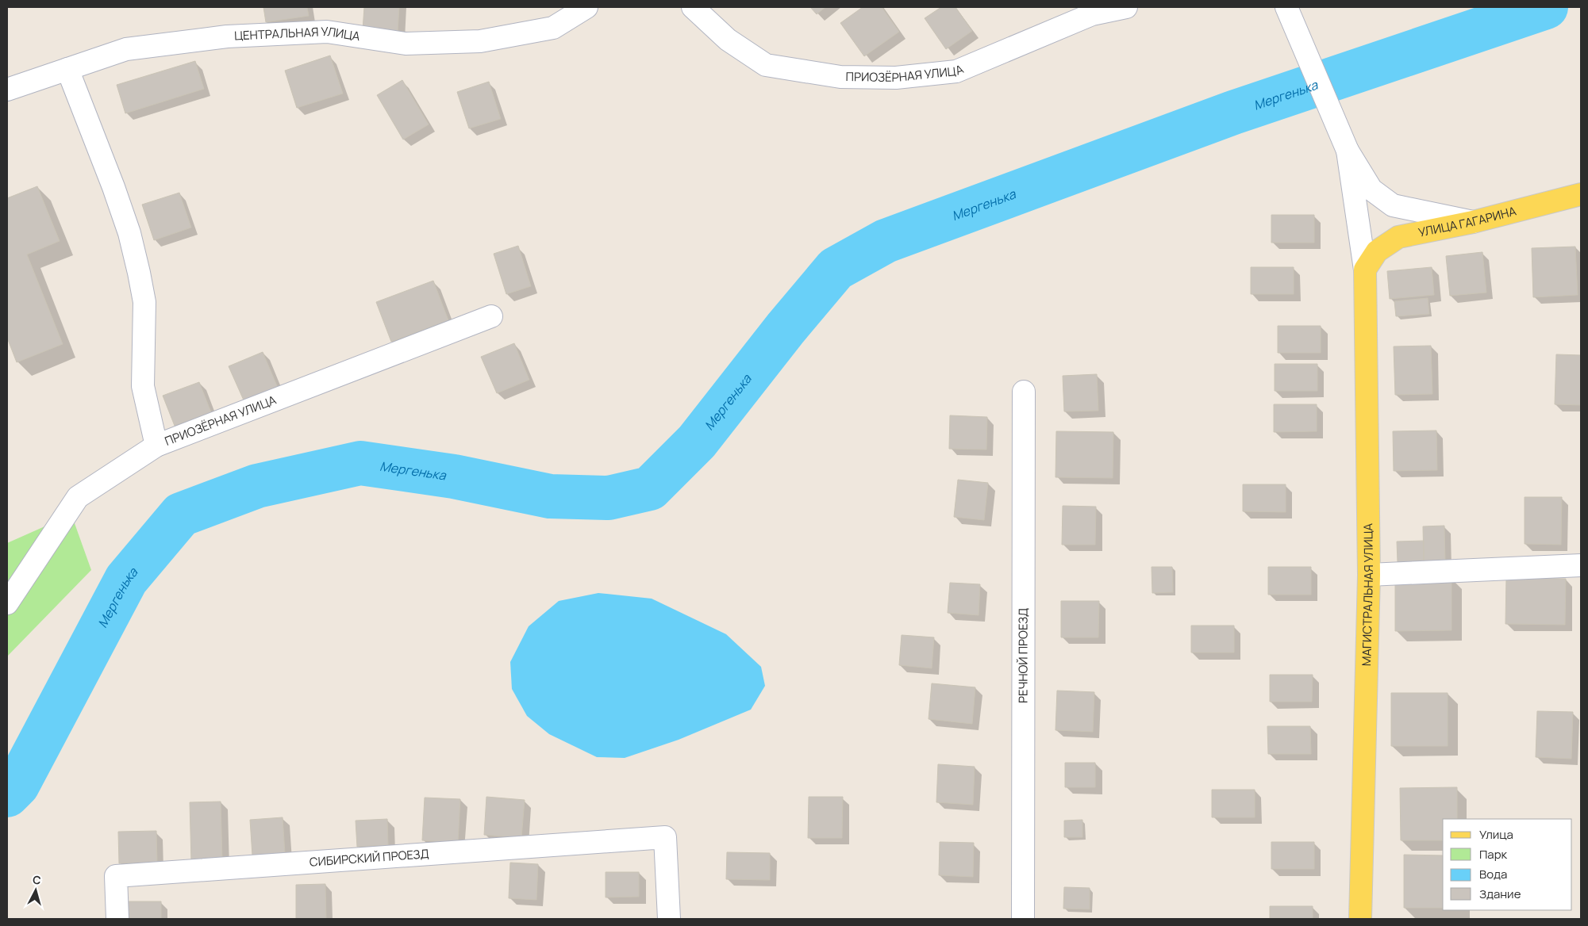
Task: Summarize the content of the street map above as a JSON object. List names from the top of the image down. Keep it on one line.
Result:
{"streets":{"main road":["УЛИЦА ГАГАРИНА","МАГИСТРАЛЬНАЯ УЛИЦА"],"street":["ЦЕНТРАЛЬНАЯ УЛИЦА","ПРИОЗЁРНАЯ УЛИЦА","РЕЧНОЙ ПРОЕЗД","СИБИРСКИЙ ПРОЕЗД"]},"crossings":[["УЛИЦА ГАГАРИНА","МАГИСТРАЛЬНАЯ УЛИЦА"]],"water":["Мергенька"],"legend":["Улица","Парк","Вода","Здание"],"north":"top"}
